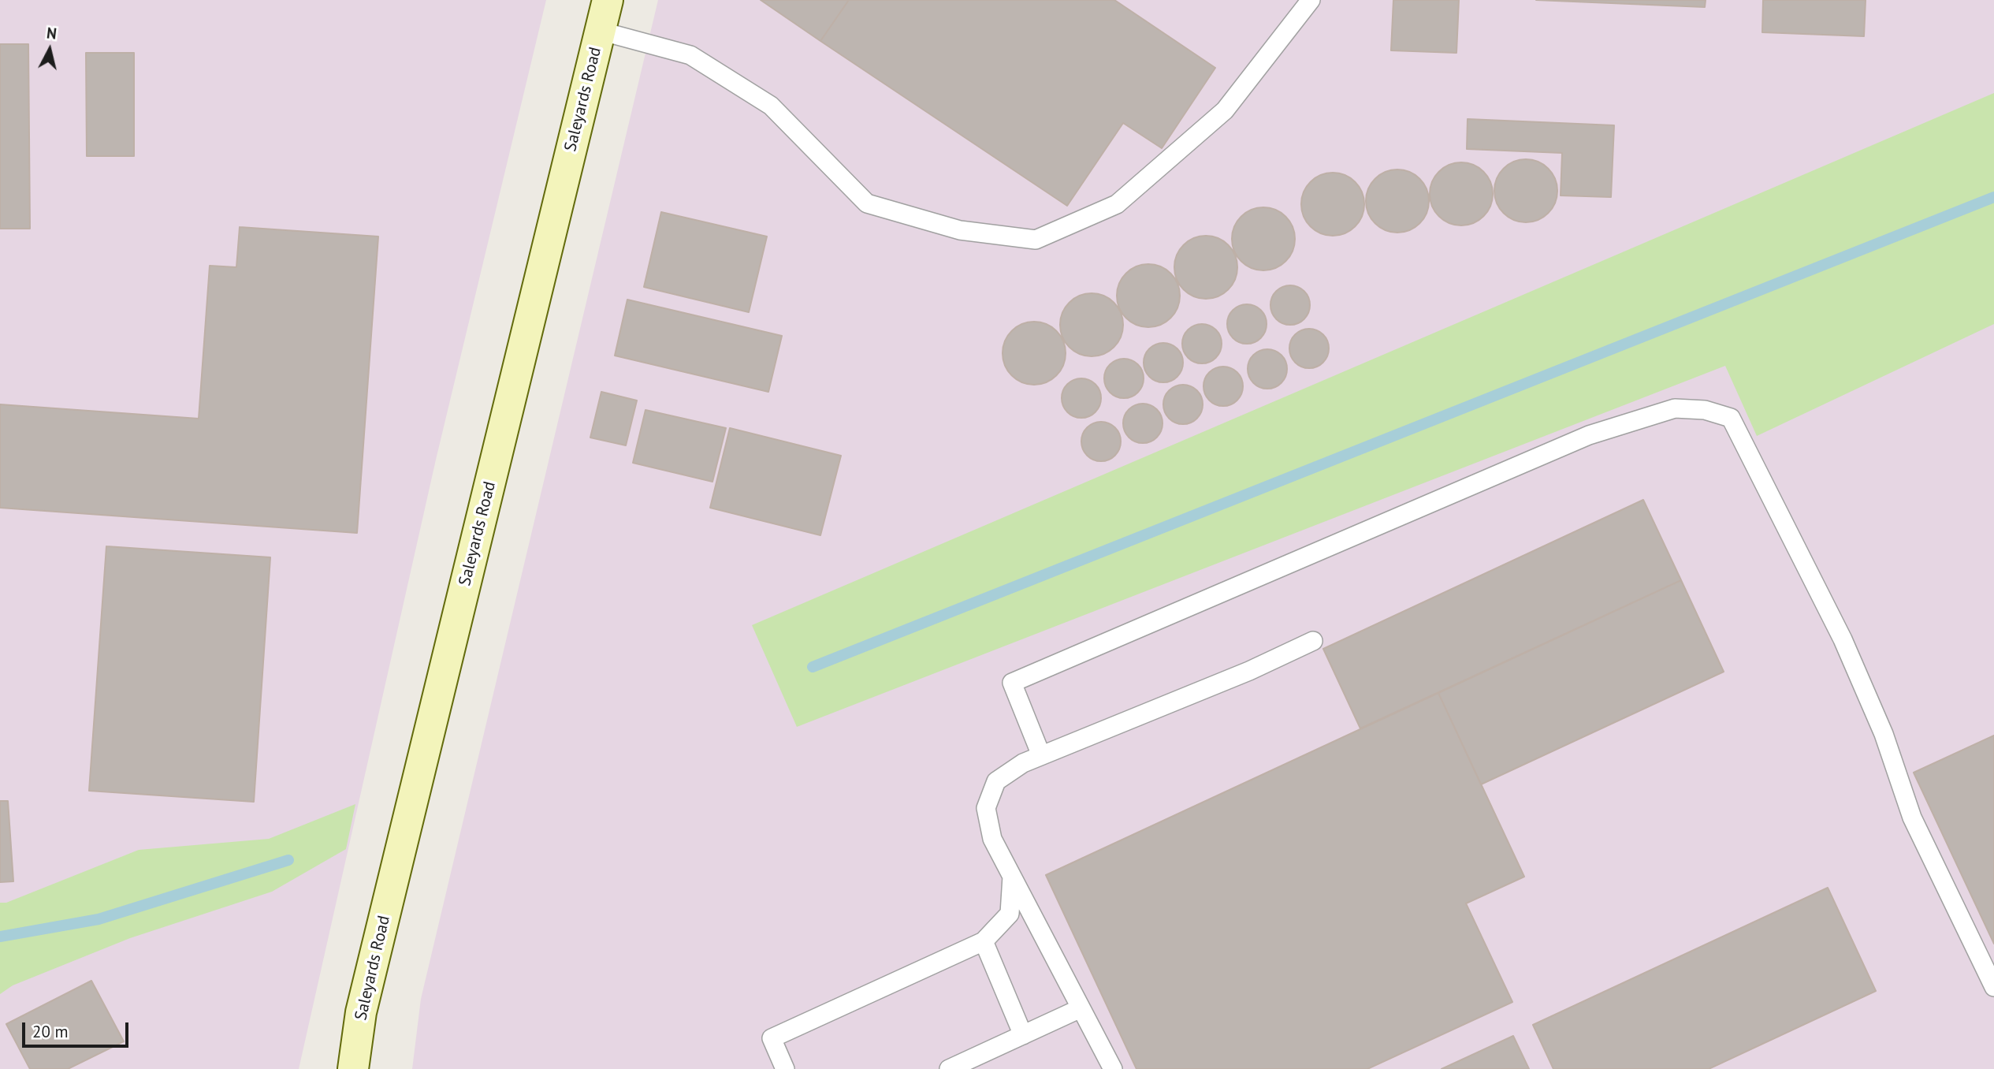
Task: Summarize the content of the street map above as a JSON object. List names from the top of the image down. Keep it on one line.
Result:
{"streets":{"main road":["Saleyards Road"]},"scale_bar":"20 m","north":"top"}
